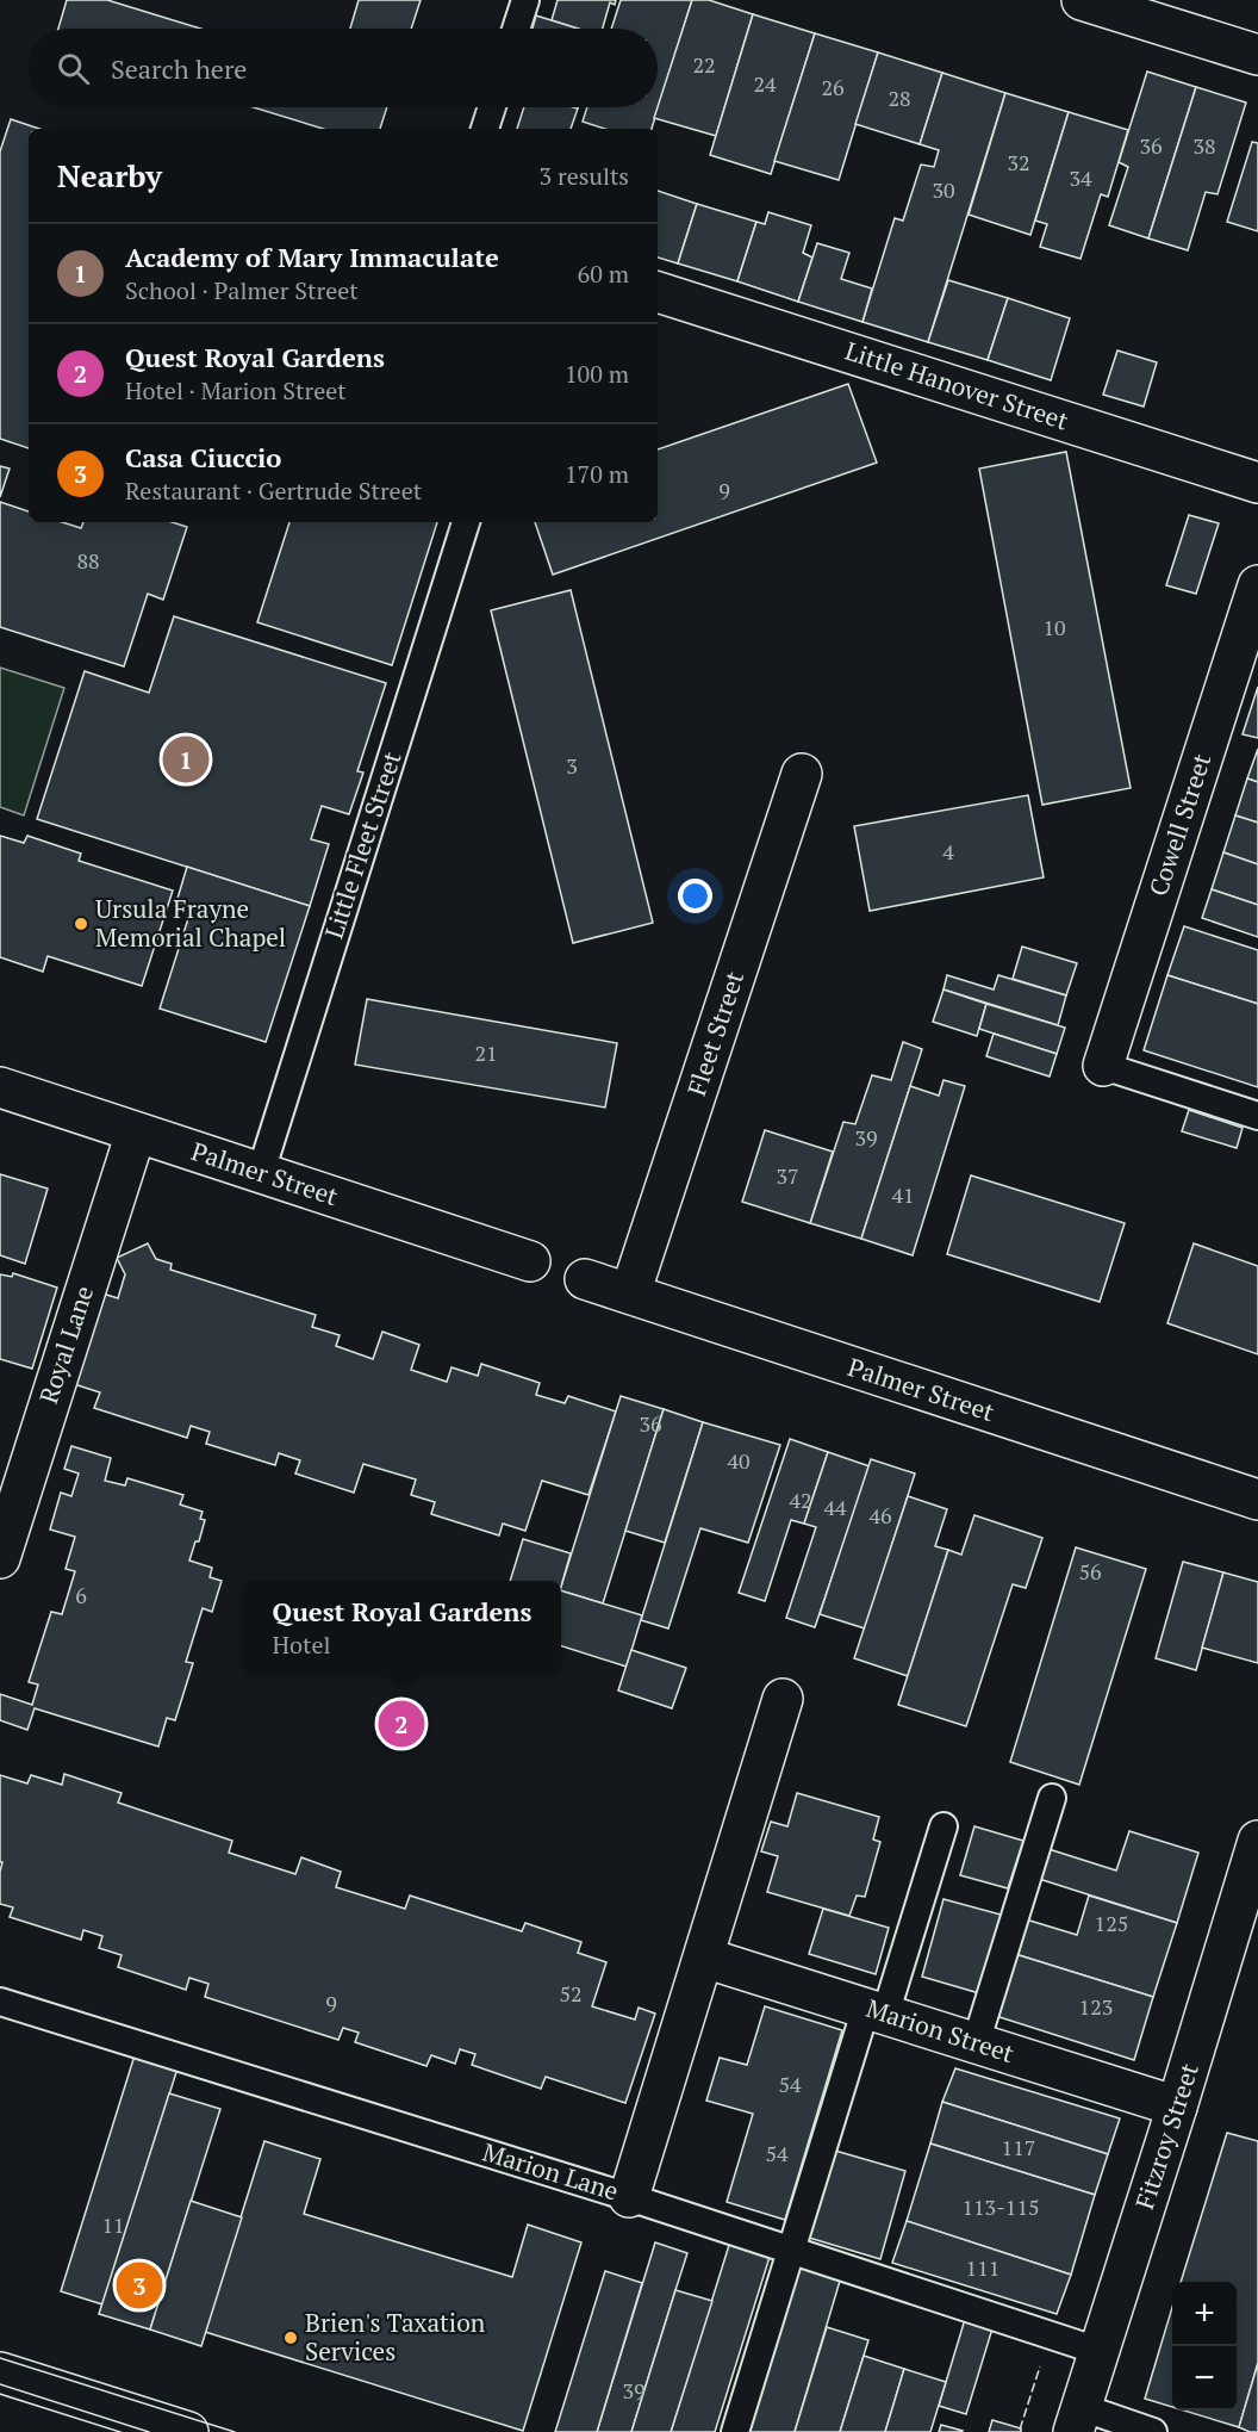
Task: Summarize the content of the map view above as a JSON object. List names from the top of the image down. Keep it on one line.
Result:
{"streets":{"street":["Little Hanover Street","Cowell Street","Fleet Street","Palmer Street","Royal Lane","Marion Street","Fitzroy Street"],"lane":["Little Fleet Street","Marion Lane"]},"crossings":[["Little Fleet Street","Palmer Street"],["Fleet Street","Palmer Street"],["Palmer Street","Royal Lane"],["Marion Street","Fitzroy Street"],["Fitzroy Street","Marion Lane"]],"places":["Ursula Frayne Memorial Chapel","Brien's Taxation Services"],"house_numbers":["22","24","26","28","36","38","32","34","30","9","88","10","3","4","21","39","37","41","36","40","42","44","46","56","6","125","52","9","123","54","117","54","113-115","11","111","39"],"page":{"search":"Search here","heading":["Nearby","3 results"],"list":[{"mark":"1","name":"Academy of Mary Immaculate","note":"School · Palmer Street","value":"60 m"},{"mark":"2","name":"Quest Royal Gardens","note":"Hotel · Marion Street","value":"100 m"},{"mark":"3","name":"Casa Ciuccio","note":"Restaurant · Gertrude Street","value":"170 m"}],"pins":["1","2","3"],"popup":["Quest Royal Gardens","Hotel"],"map_buttons":["+","−"]}}
